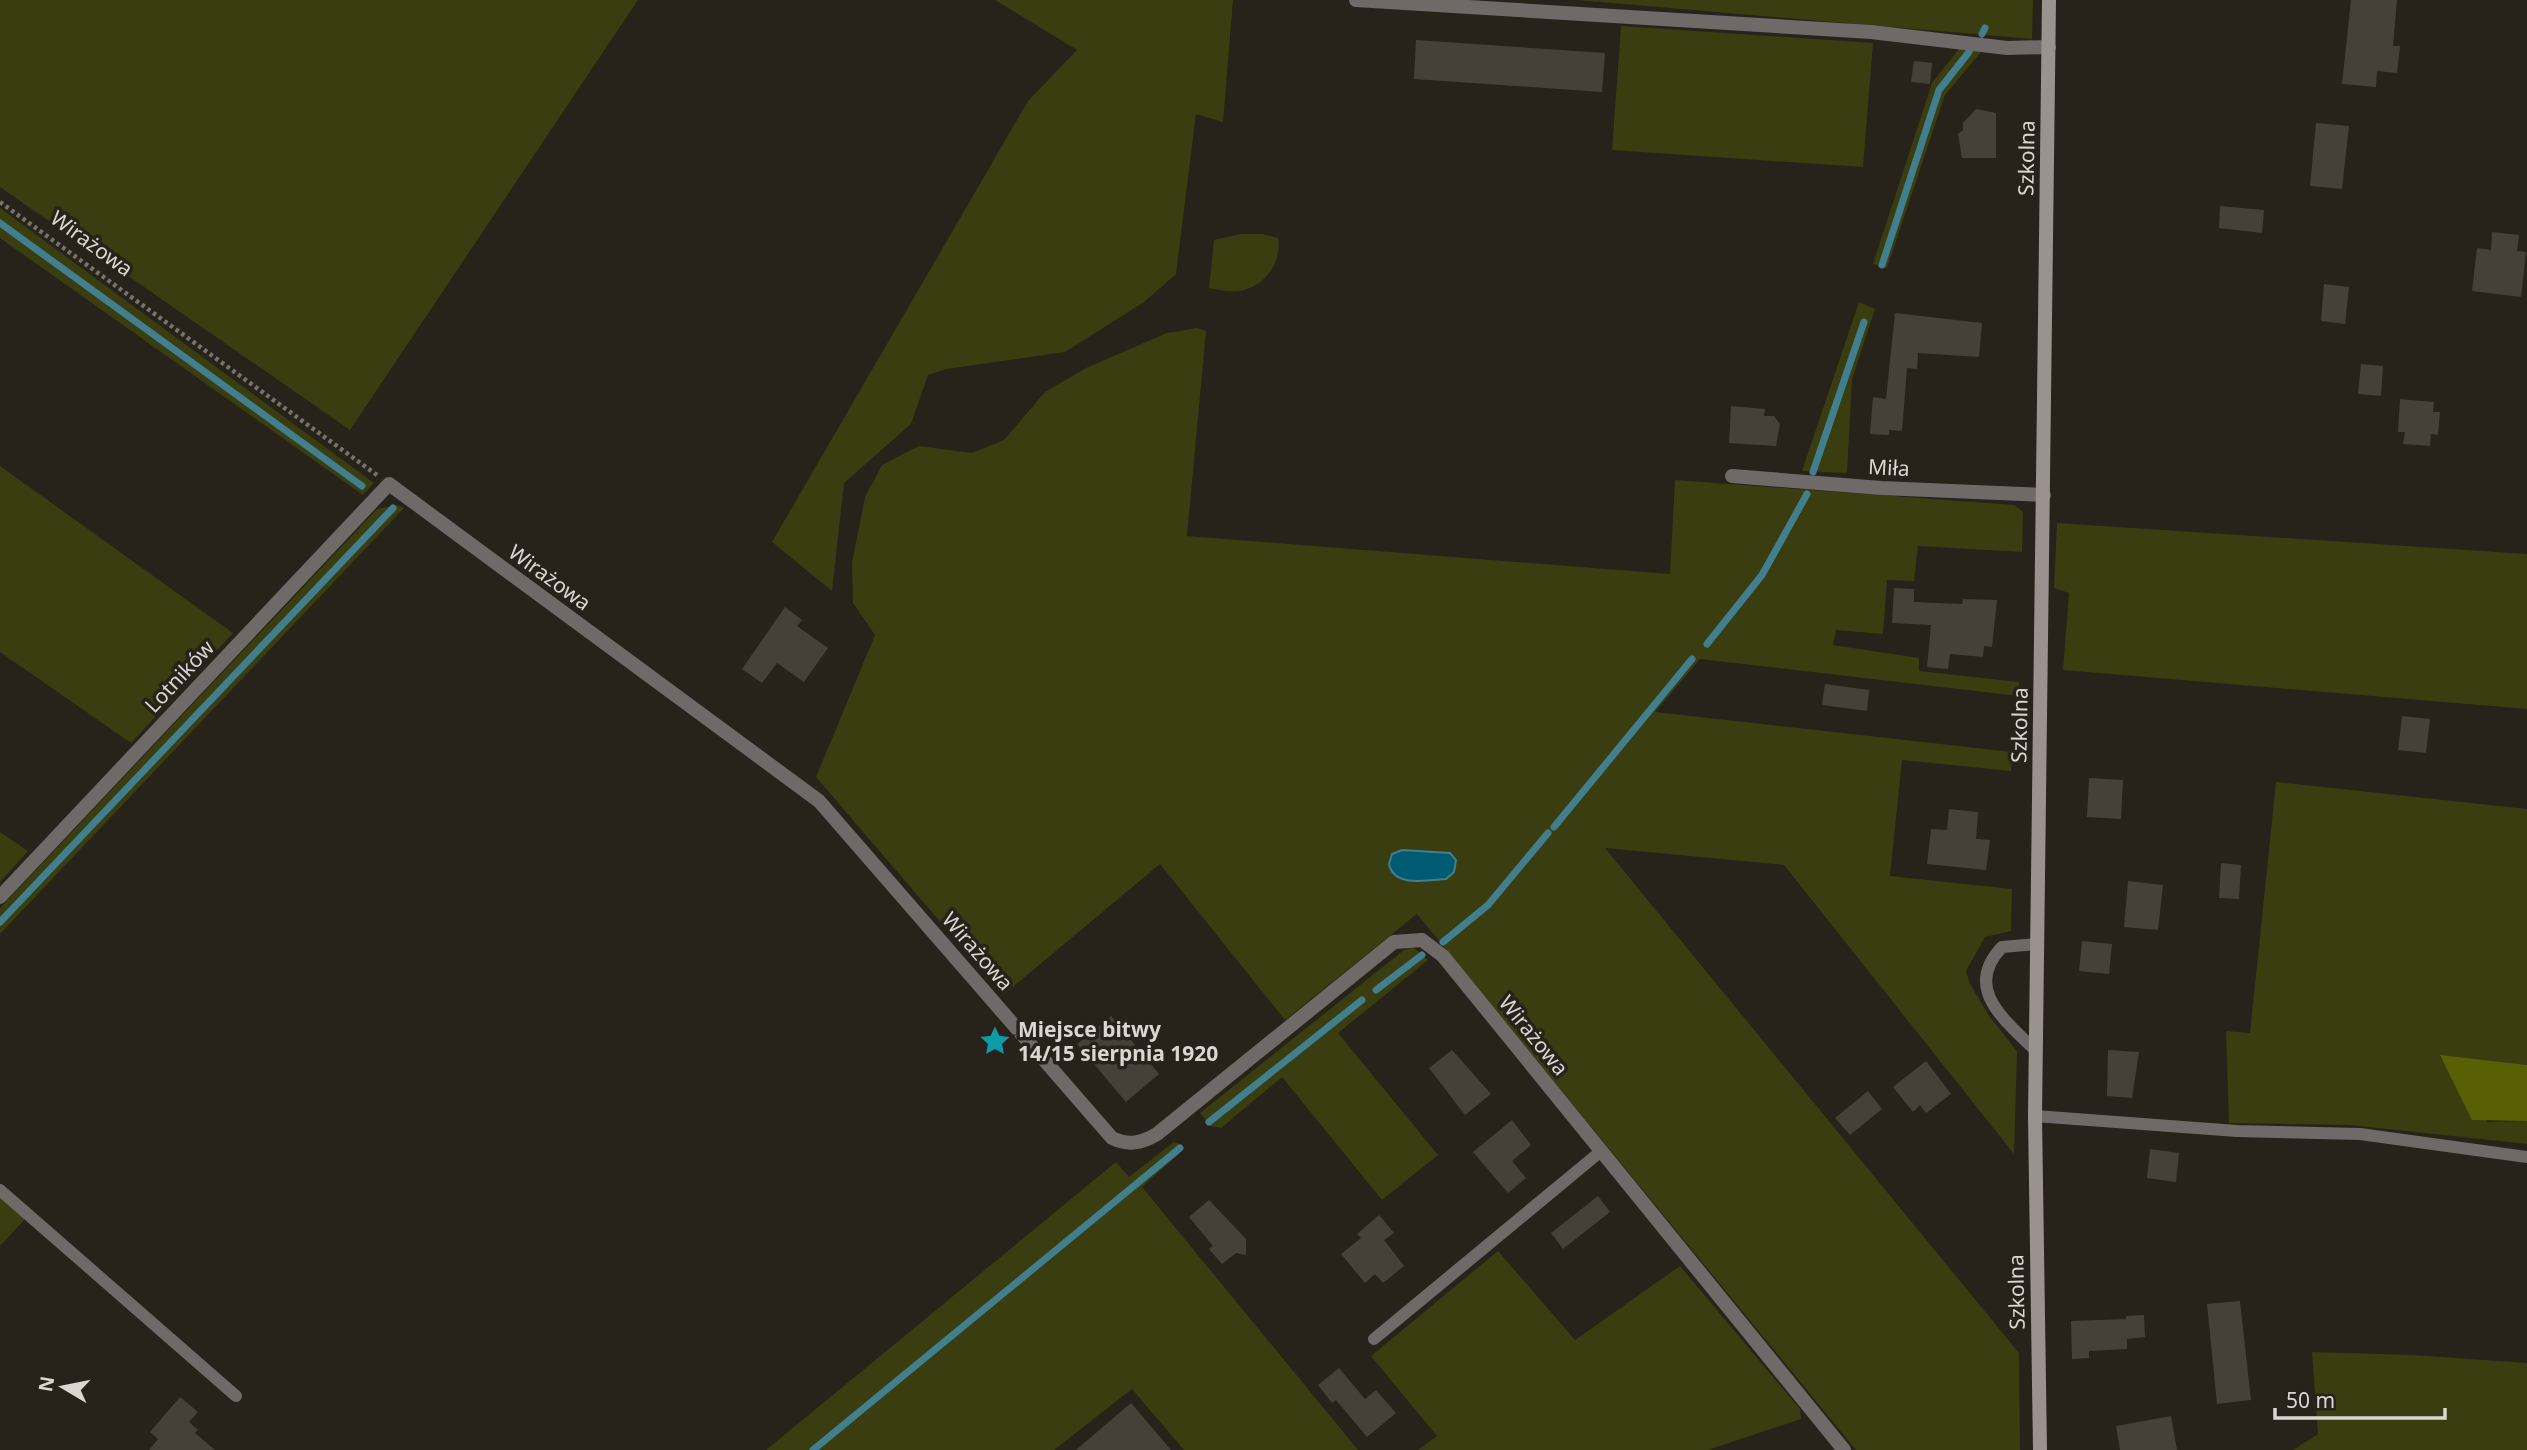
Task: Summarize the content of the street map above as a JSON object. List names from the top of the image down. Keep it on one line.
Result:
{"streets":{"street":["Szkolna","Wirażowa","Miła","Lotników"]},"crossings":[["Szkolna","Miła"],["Wirażowa","Lotników"]],"places":{"place":["Miejsce bitwy 14/15 sierpnia 1920"]},"scale_bar":"50 m","north":"left"}
